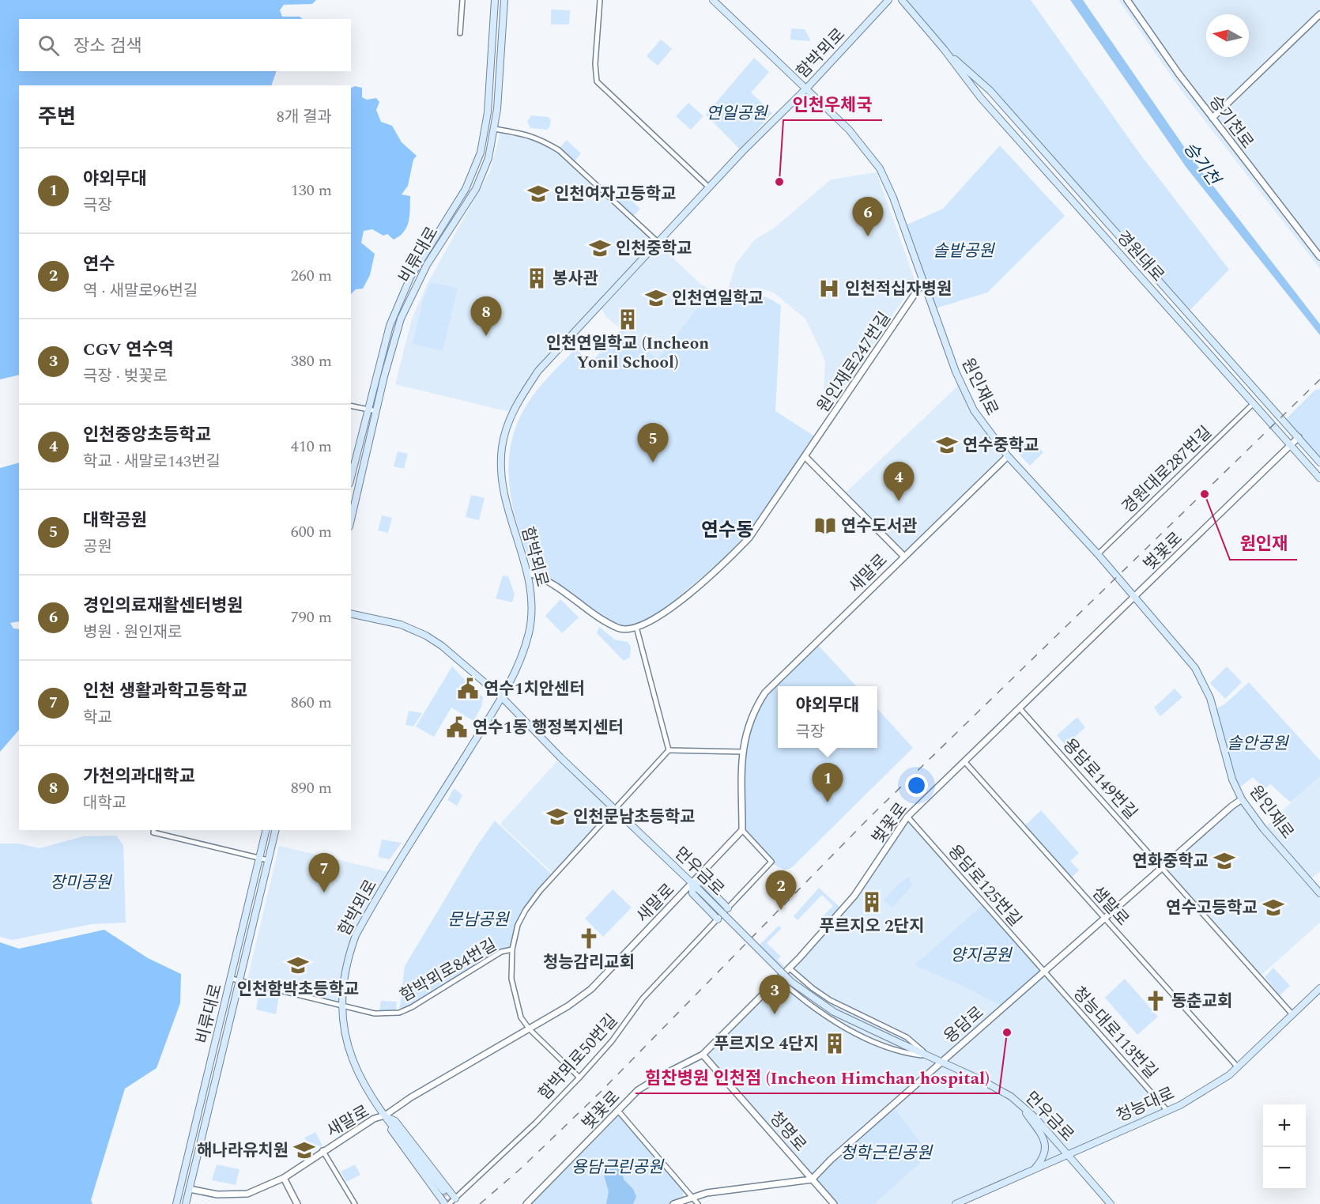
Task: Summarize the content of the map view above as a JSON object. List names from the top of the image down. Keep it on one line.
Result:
{"streets":{"main road":["함박뫼로","비류대로","경원대로","원인재로","먼우금로","청능대로"],"street":["승기천로","원인재로247번길","경원대로287번길","벚꽃로","새말로","용담로149번길","용담로125번길","샘말로","함박뫼로84번길","용담로","청능대로113번길","함박뫼로50번길","청명로"]},"crossings":[["함박뫼로","원인재로"],["함박뫼로","새말로"],["함박뫼로","먼우금로"],["함박뫼로","함박뫼로84번길"],["비류대로","새말로"],["비류대로","함박뫼로84번길"],["경원대로","경원대로287번길"],["경원대로","벚꽃로"],["원인재로247번길","원인재로"],["원인재로","경원대로287번길"],["원인재로","벚꽃로"],["원인재로","새말로"],["원인재로","용담로"],["벚꽃로","용담로149번길"],["벚꽃로","먼우금로"],["벚꽃로","용담로125번길"],["벚꽃로","샘말로"],["벚꽃로","청명로"],["새말로","먼우금로"],["새말로","함박뫼로50번길"],["용담로149번길","용담로"],["용담로149번길","청능대로"],["먼우금로","용담로"],["먼우금로","청능대로"],["용담로125번길","용담로"],["용담로125번길","청능대로113번길"],["샘말로","용담로"],["샘말로","청능대로"],["용담로","청능대로113번길"],["용담로","청명로"],["청능대로113번길","청능대로"]],"districts":["연수동"],"water":["승기천"],"parks":["연일공원","솔밭공원","솔안공원","장미공원","문남공원","양지공원","청학근린공원","용담근린공원"],"places":{"other":["인천우체국","원인재","힘찬병원 인천점 (Incheon Himchan hospital)"],"school or university":["인천여자고등학교","인천중학교","인천연일학교","연수중학교","인천문남초등학교","연화중학교","연수고등학교","인천함박초등학교","해나라유치원"],"building":["봉사관","인천연일학교 (Incheon Yonil School)","푸르지오 2단지","푸르지오 4단지"],"hospital":["인천적십자병원"],"library":["연수도서관"],"public building":["연수1치안센터","연수1동 행정복지센터"],"church":["청능감리교회","동춘교회"]},"north":"left","page":{"search":"장소 검색","heading":["주변","8개 결과"],"list":[{"mark":"1","name":"야외무대","note":"극장","value":"130 m"},{"mark":"2","name":"연수","note":"역 · 새말로96번길","value":"260 m"},{"mark":"3","name":"CGV 연수역","note":"극장 · 벚꽃로","value":"380 m"},{"mark":"4","name":"인천중앙초등학교","note":"학교 · 새말로143번길","value":"410 m"},{"mark":"5","name":"대학공원","note":"공원","value":"600 m"},{"mark":"6","name":"경인의료재활센터병원","note":"병원 · 원인재로","value":"790 m"},{"mark":"7","name":"인천 생활과학고등학교","note":"학교","value":"860 m"},{"mark":"8","name":"가천의과대학교","note":"대학교","value":"890 m"}],"pins":["6","8","5","4","1","7","2","3"],"popup":["야외무대","극장"],"map_buttons":["+","−"]}}
